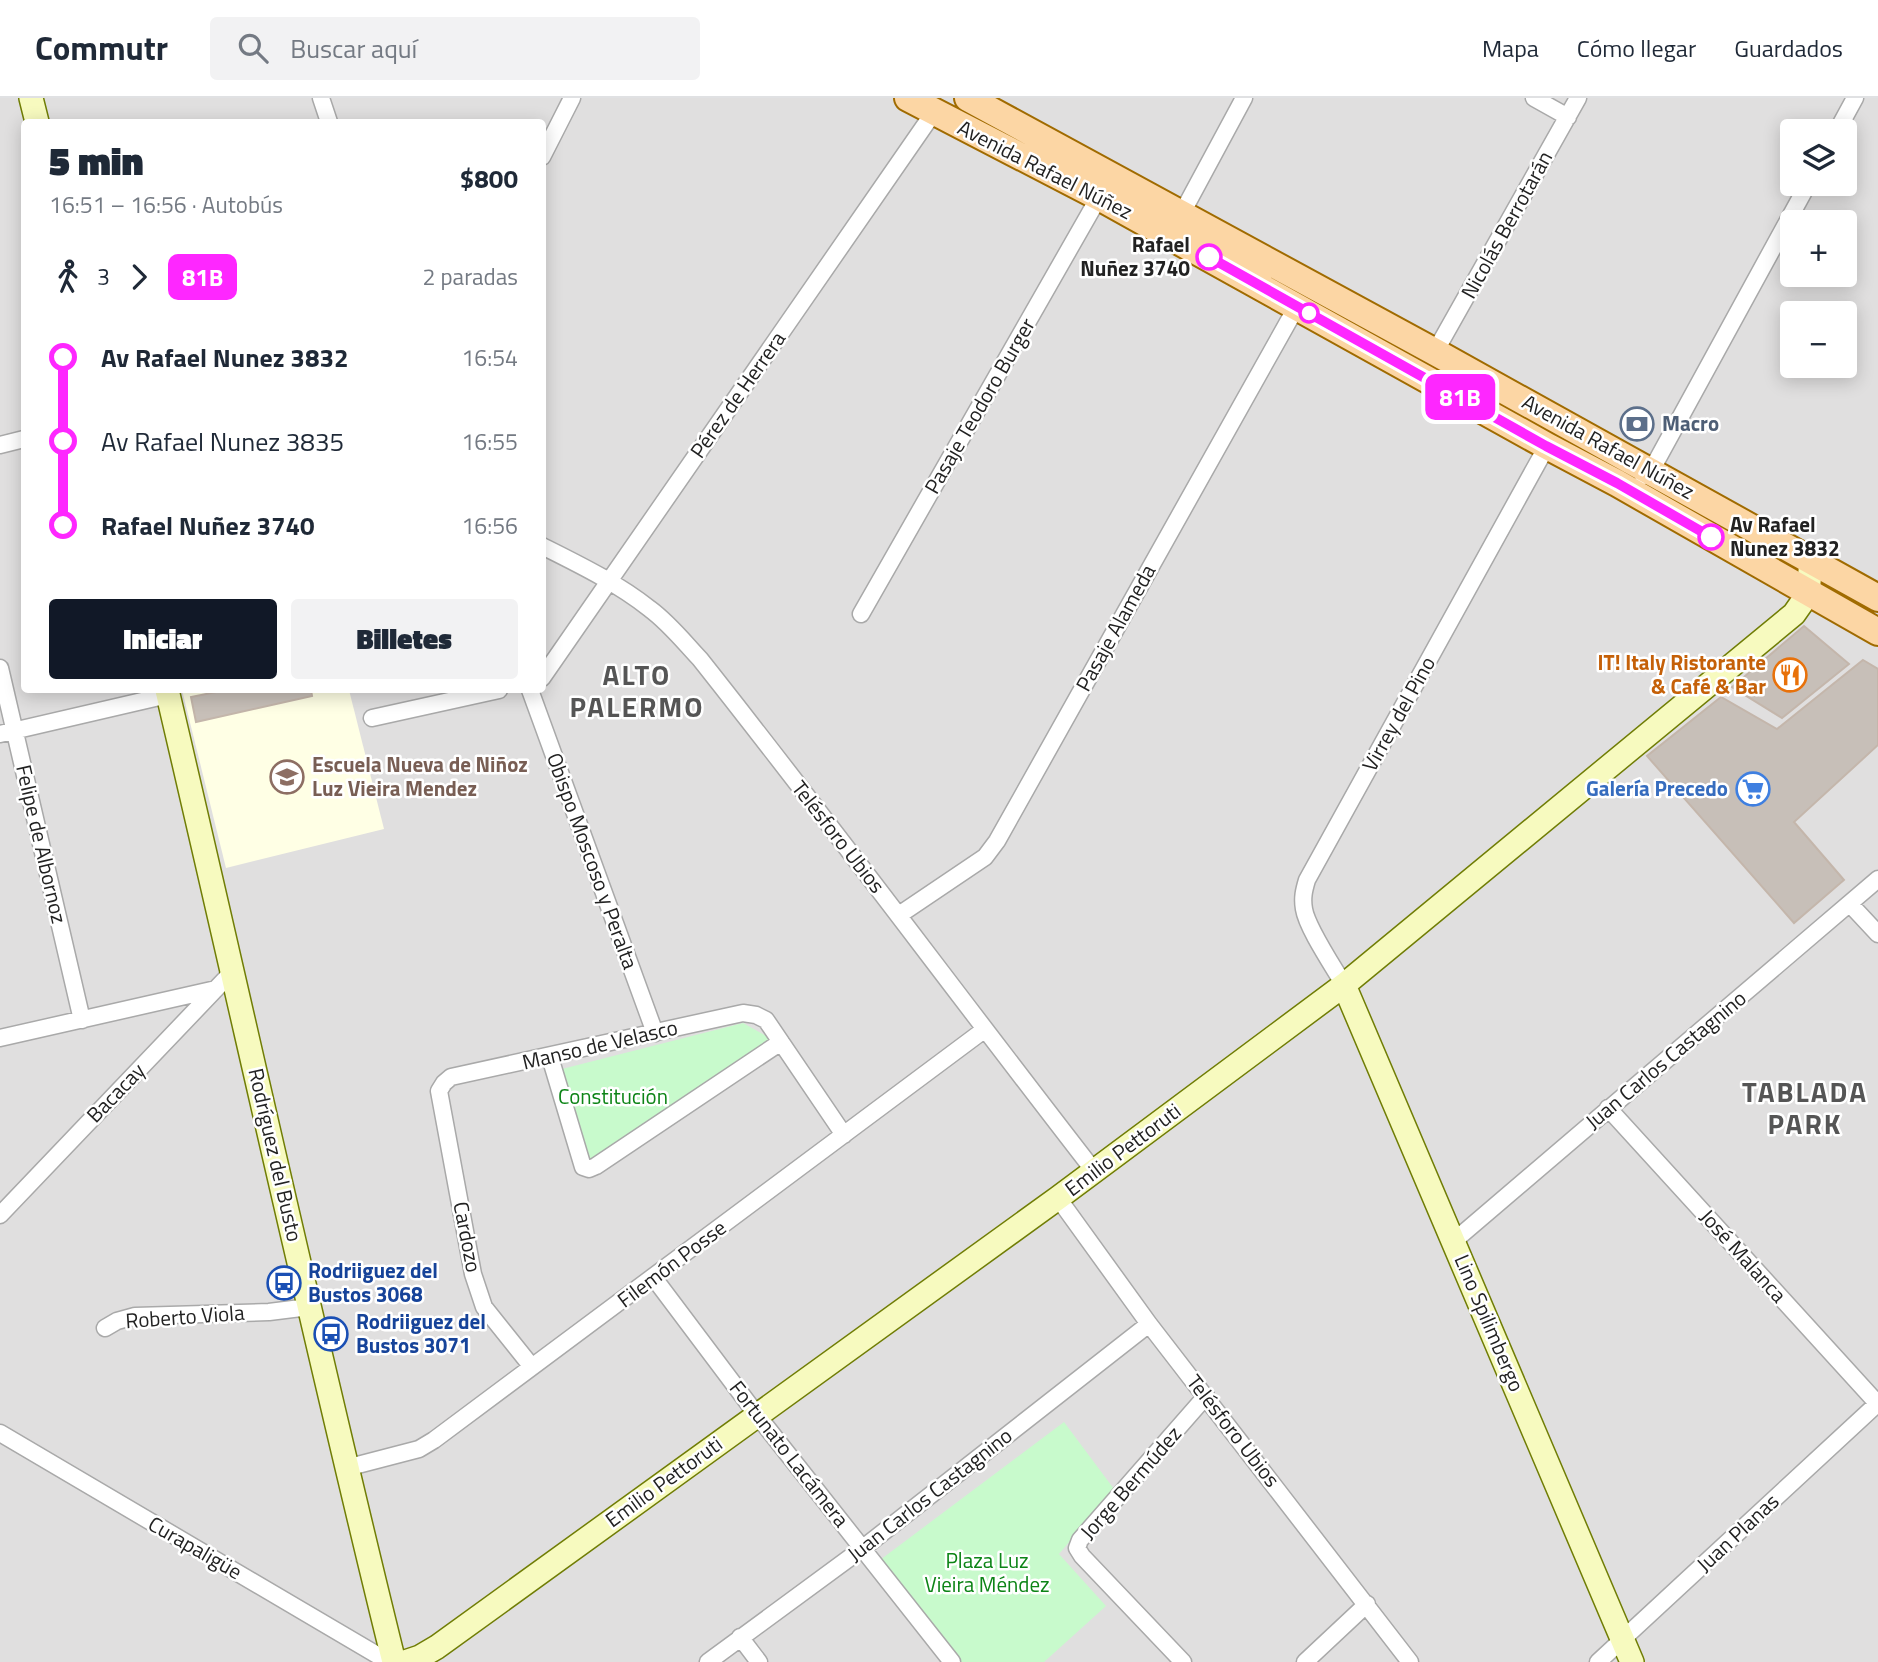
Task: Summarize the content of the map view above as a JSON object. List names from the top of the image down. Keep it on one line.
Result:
{"streets":{"main road":["Avenida Rafael Núñez","Emilio Pettoruti","Rodríguez del Busto","Lino Spilimbergo"],"street":["Nicolás Berrotarán","Pérez de Herrera","Pasaje Teodoro Burger","Pasaje Alameda","Virrey del Pino","Telésforo Ubios","Felipe de Albornoz","Obispo Moscoso y Peralta","Manso de Velasco","Juan Carlos Castagnino","Bacacay","Cardozo","José Malanca","Filemón Posse","Roberto Viola","Fortunato Lacámera","Jorge Bermúdez","Juan Planas","Curapaligüe"]},"crossings":[["Avenida Rafael Núñez","Nicolás Berrotarán"],["Avenida Rafael Núñez","Pérez de Herrera"],["Avenida Rafael Núñez","Pasaje Teodoro Burger"],["Avenida Rafael Núñez","Pasaje Alameda"],["Avenida Rafael Núñez","Virrey del Pino"],["Avenida Rafael Núñez","Emilio Pettoruti"],["Pérez de Herrera","Telésforo Ubios"],["Pasaje Alameda","Telésforo Ubios"],["Virrey del Pino","Emilio Pettoruti"],["Virrey del Pino","Lino Spilimbergo"],["Telésforo Ubios","Juan Carlos Castagnino"],["Telésforo Ubios","Emilio Pettoruti"],["Telésforo Ubios","Filemón Posse"],["Telésforo Ubios","Jorge Bermúdez"],["Obispo Moscoso y Peralta","Manso de Velasco"],["Manso de Velasco","Cardozo"],["Juan Carlos Castagnino","José Malanca"],["Juan Carlos Castagnino","Lino Spilimbergo"],["Juan Carlos Castagnino","Fortunato Lacámera"],["Bacacay","Rodríguez del Busto"],["Emilio Pettoruti","Lino Spilimbergo"],["Emilio Pettoruti","Fortunato Lacámera"],["Rodríguez del Busto","Filemón Posse"],["Rodríguez del Busto","Roberto Viola"],["Rodríguez del Busto","Curapaligüe"],["Cardozo","Filemón Posse"],["José Malanca","Juan Planas"],["Filemón Posse","Fortunato Lacámera"],["Lino Spilimbergo","Juan Planas"]],"districts":["ALTO PALERMO","TABLADA PARK"],"parks":["Constitución","Plaza Luz Vieira Méndez"],"places":{"other":["Rafael Nuñez 3740","Av Rafael Nunez 3832"],"bank":["Macro"],"restaurant":["IT! Italy Ristorante & Café & Bar"],"school or university":["Escuela Nueva de Niñoz Luz Vieira Mendez"],"supermarket":["Galería Precedo"],"bus stop":["Rodriiguez del Bustos 3068","Rodriiguez del Bustos 3071"]},"lines":["bus line 81B"],"page":{"header":"Commutr","search":"Buscar aquí","nav":["Mapa","Cómo llegar","Guardados"],"on_map":"81B","map_buttons":["+","−"],"heading":["5 min","16:51 – 16:56 · Autobús","$800"],"legs":["3","81B","2 paradas"],"list":[{"name":"Av Rafael Nunez 3832","value":"16:54"},{"name":"Av Rafael Nunez 3835","value":"16:55"},{"name":"Rafael Nuñez 3740","value":"16:56"}],"buttons":["Iniciar","Billetes"]}}
